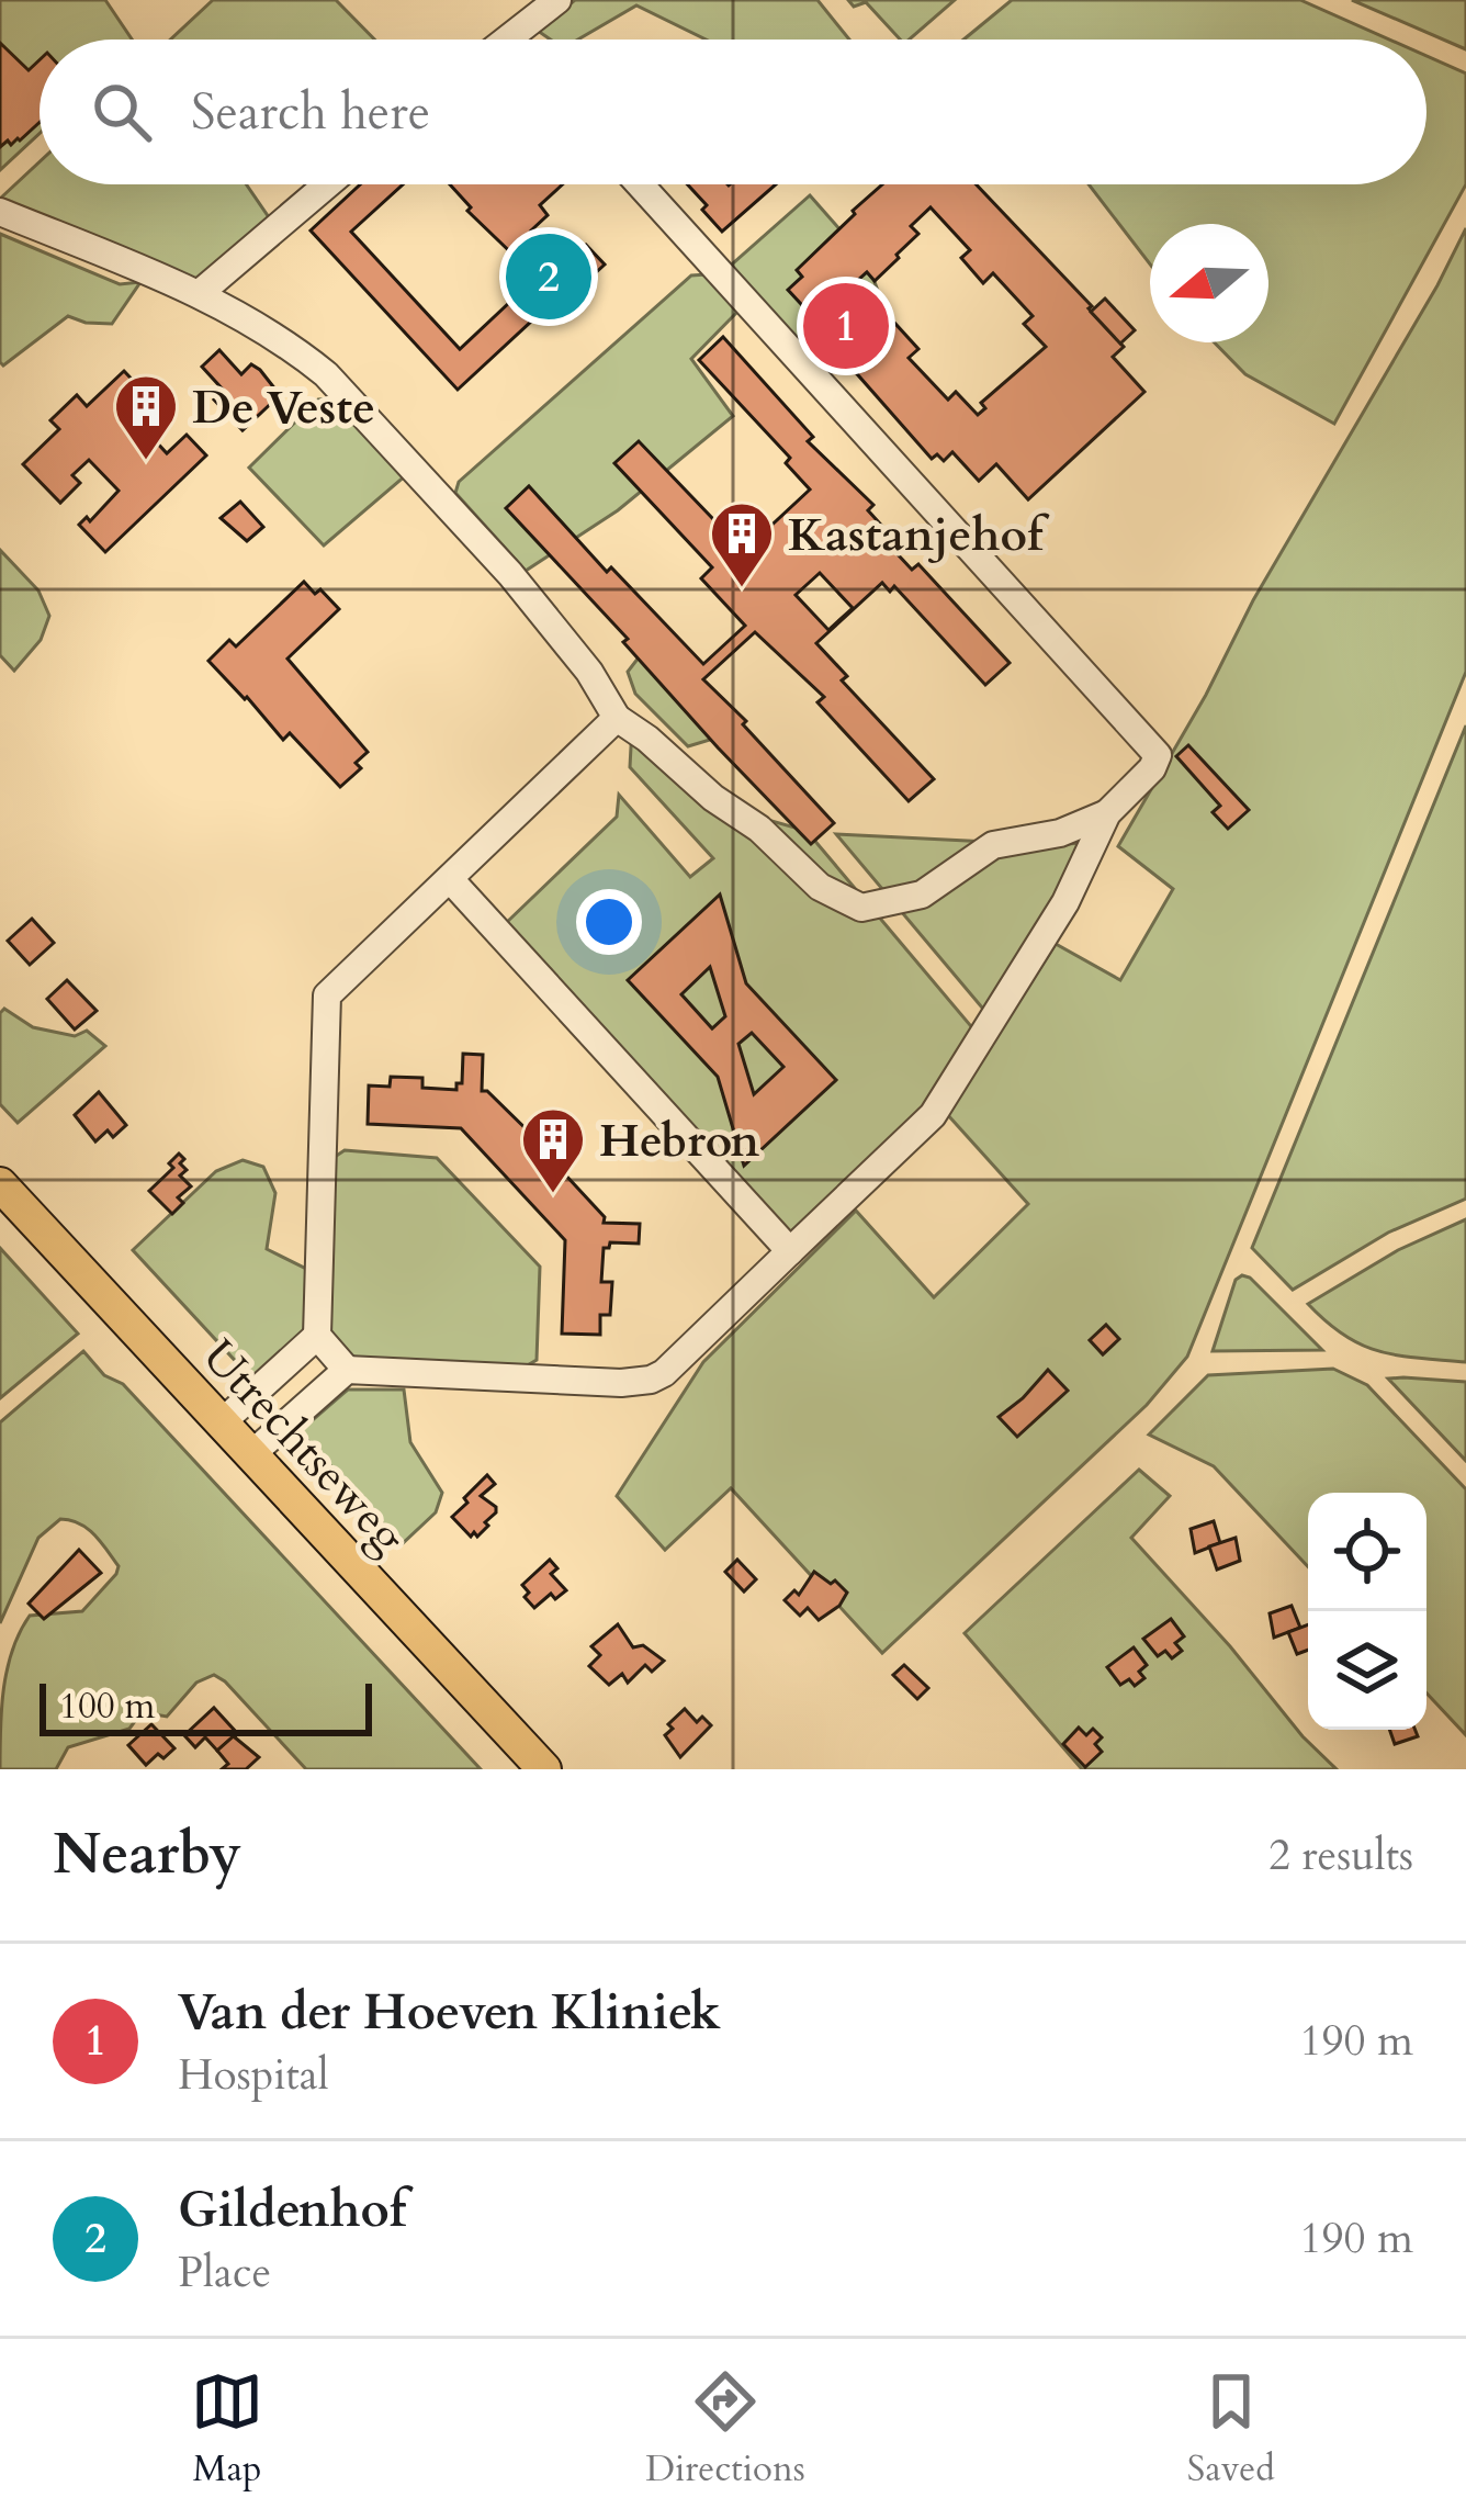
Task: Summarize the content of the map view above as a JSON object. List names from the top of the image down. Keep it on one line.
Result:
{"streets":{"main road":["Utrechtseweg"]},"places":{"building":["De Veste","Kastanjehof","Hebron"]},"scale_bar":"100 m","north":"left","page":{"search":"Search here","pins":["2","1"],"scale":"100 m","heading":["Nearby","2 results"],"list":[{"mark":"1","name":"Van der Hoeven Kliniek","note":"Hospital","value":"190 m"},{"mark":"2","name":"Gildenhof","note":"Place","value":"190 m"}],"nav":["Map","Directions","Saved"]}}
